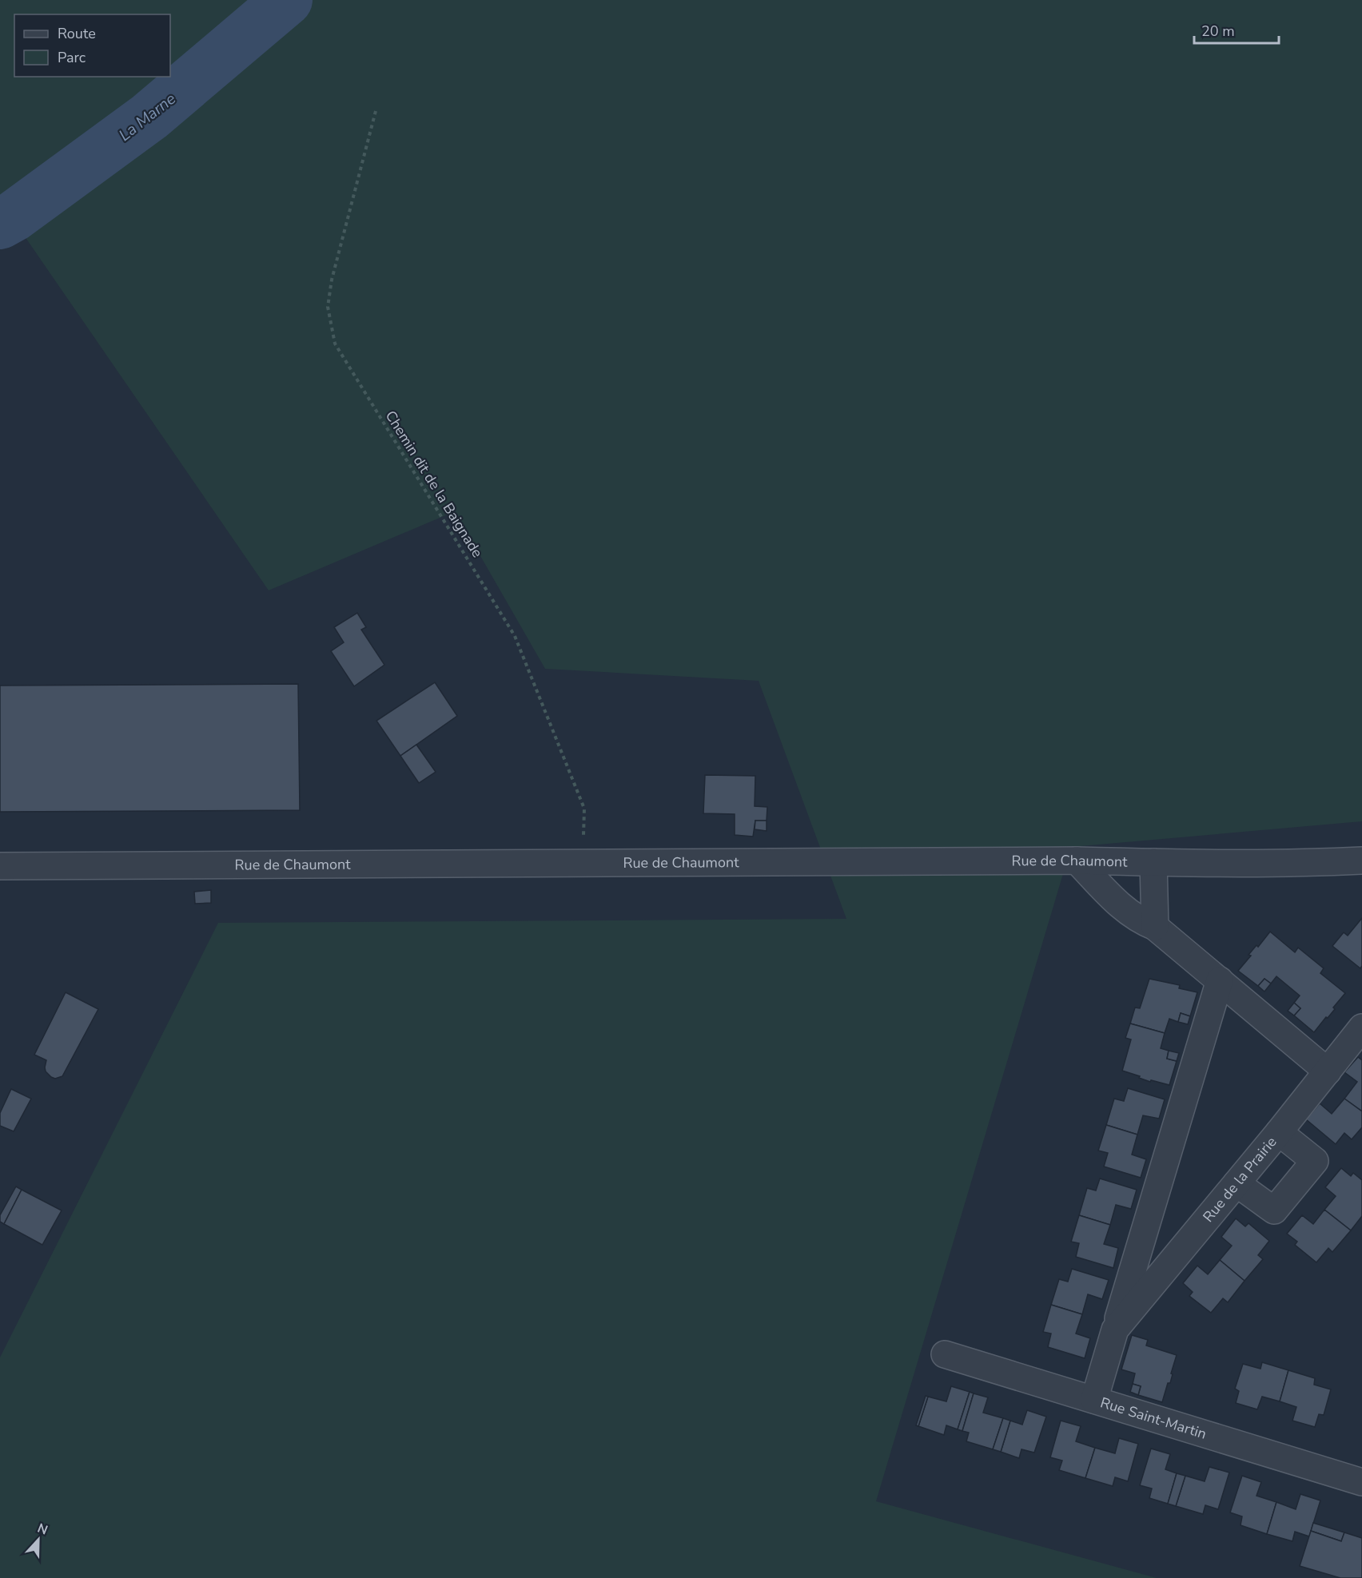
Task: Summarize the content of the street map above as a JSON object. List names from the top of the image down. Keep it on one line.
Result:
{"streets":{"street":["Rue de Chaumont","Rue de la Prairie","Rue Saint-Martin"],"path":["Chemin dit de la Baignade"]},"crossings":[["Chemin dit de la Baignade","Rue de Chaumont"],["Rue de la Prairie","Rue Saint-Martin"]],"water":["La Marne"],"legend":["Route","Parc"],"scale_bar":"20 m","north":"top"}
